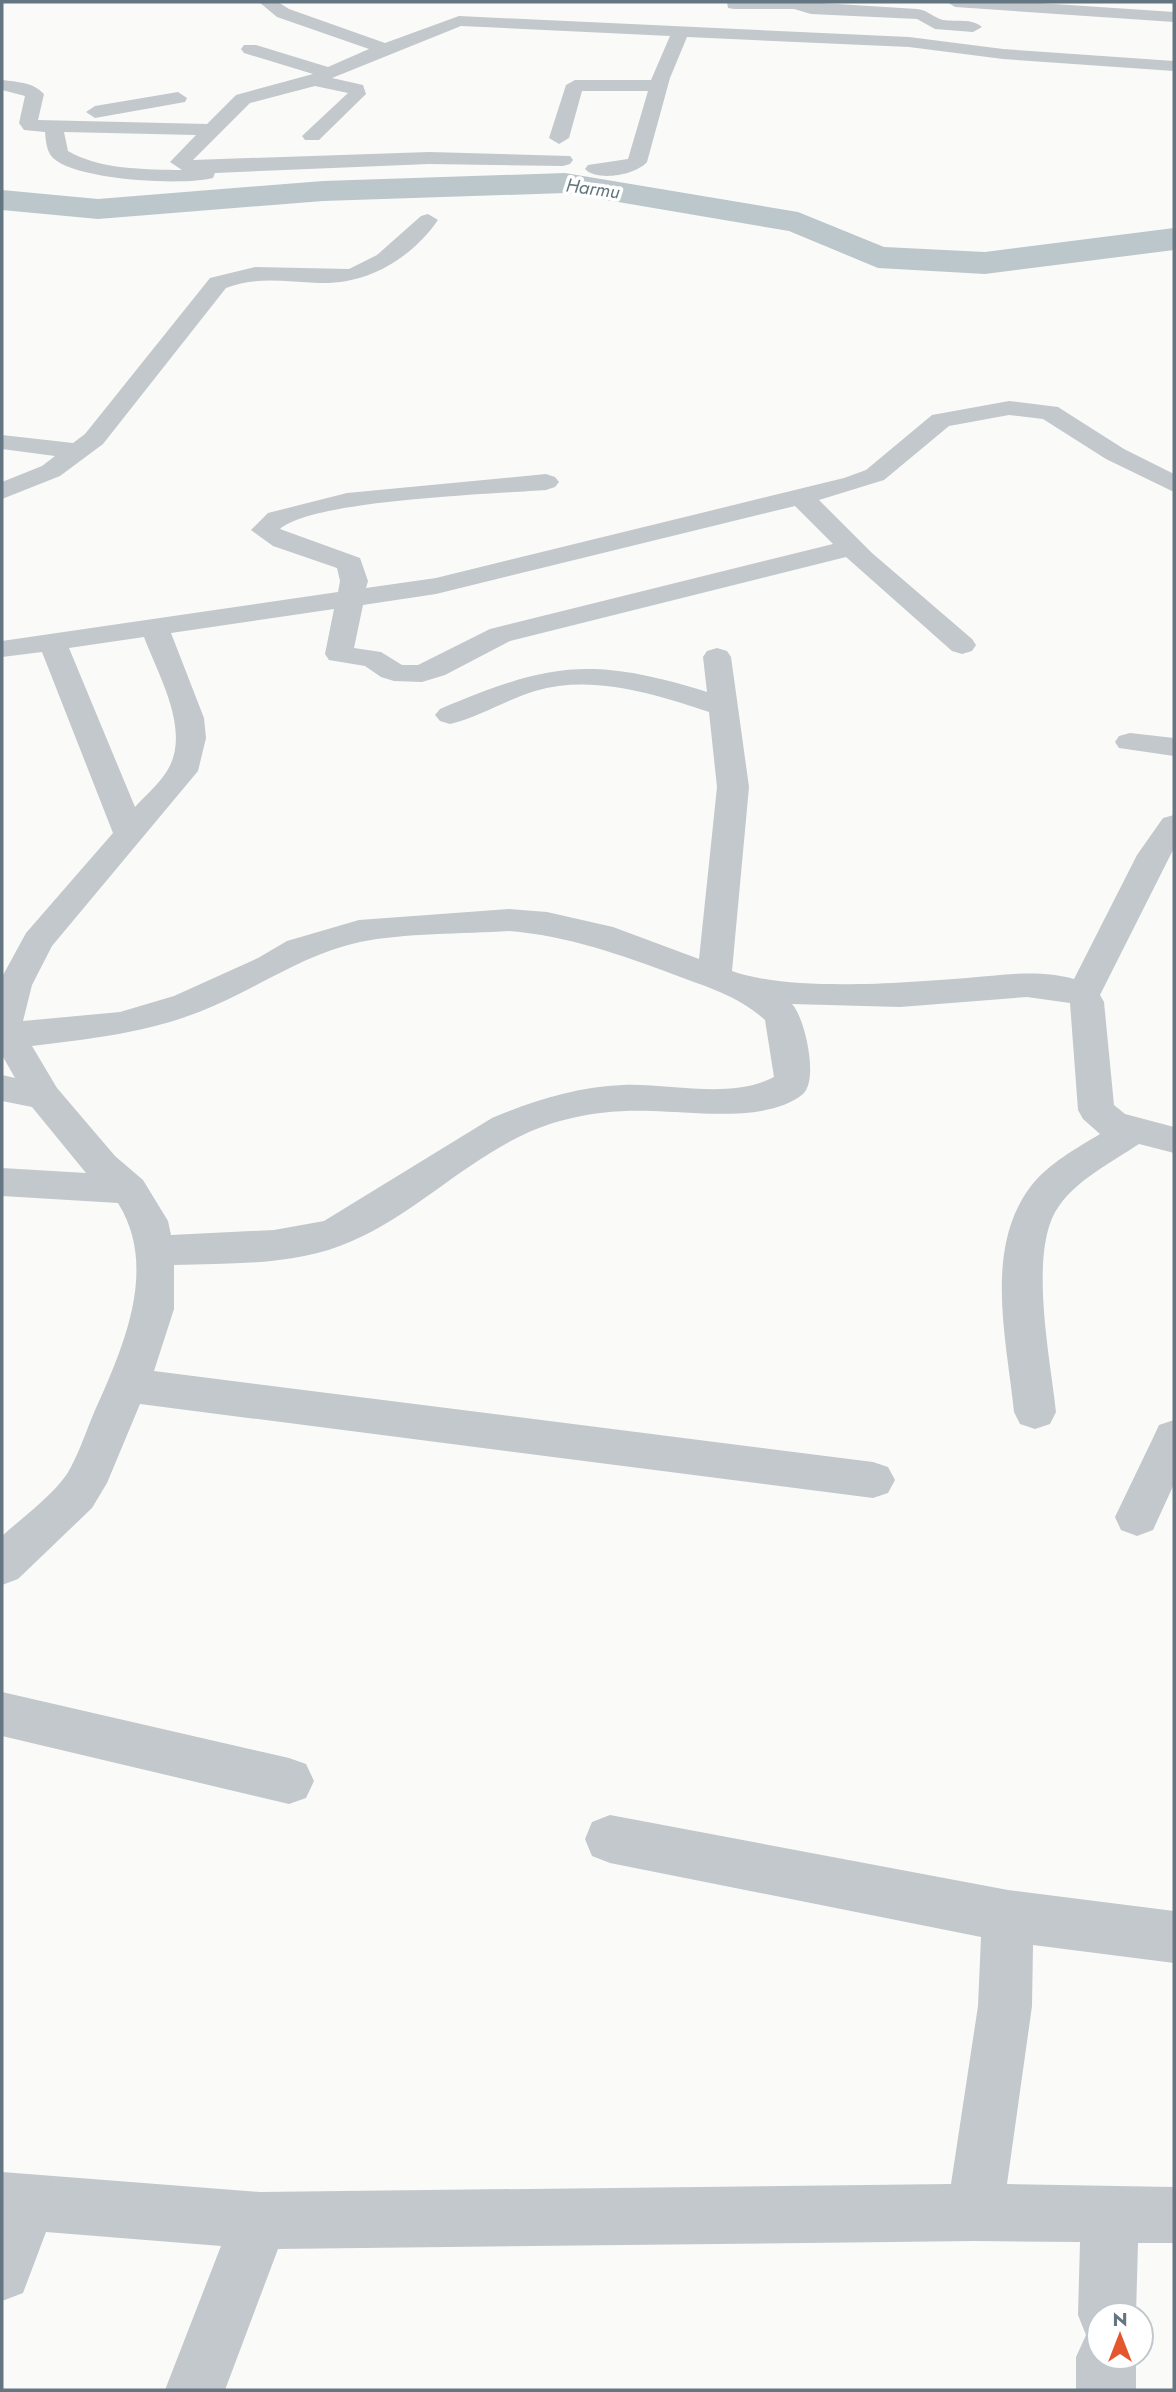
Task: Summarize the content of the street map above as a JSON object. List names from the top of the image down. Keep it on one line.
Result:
{"water":["Harmu"],"north":"top"}
